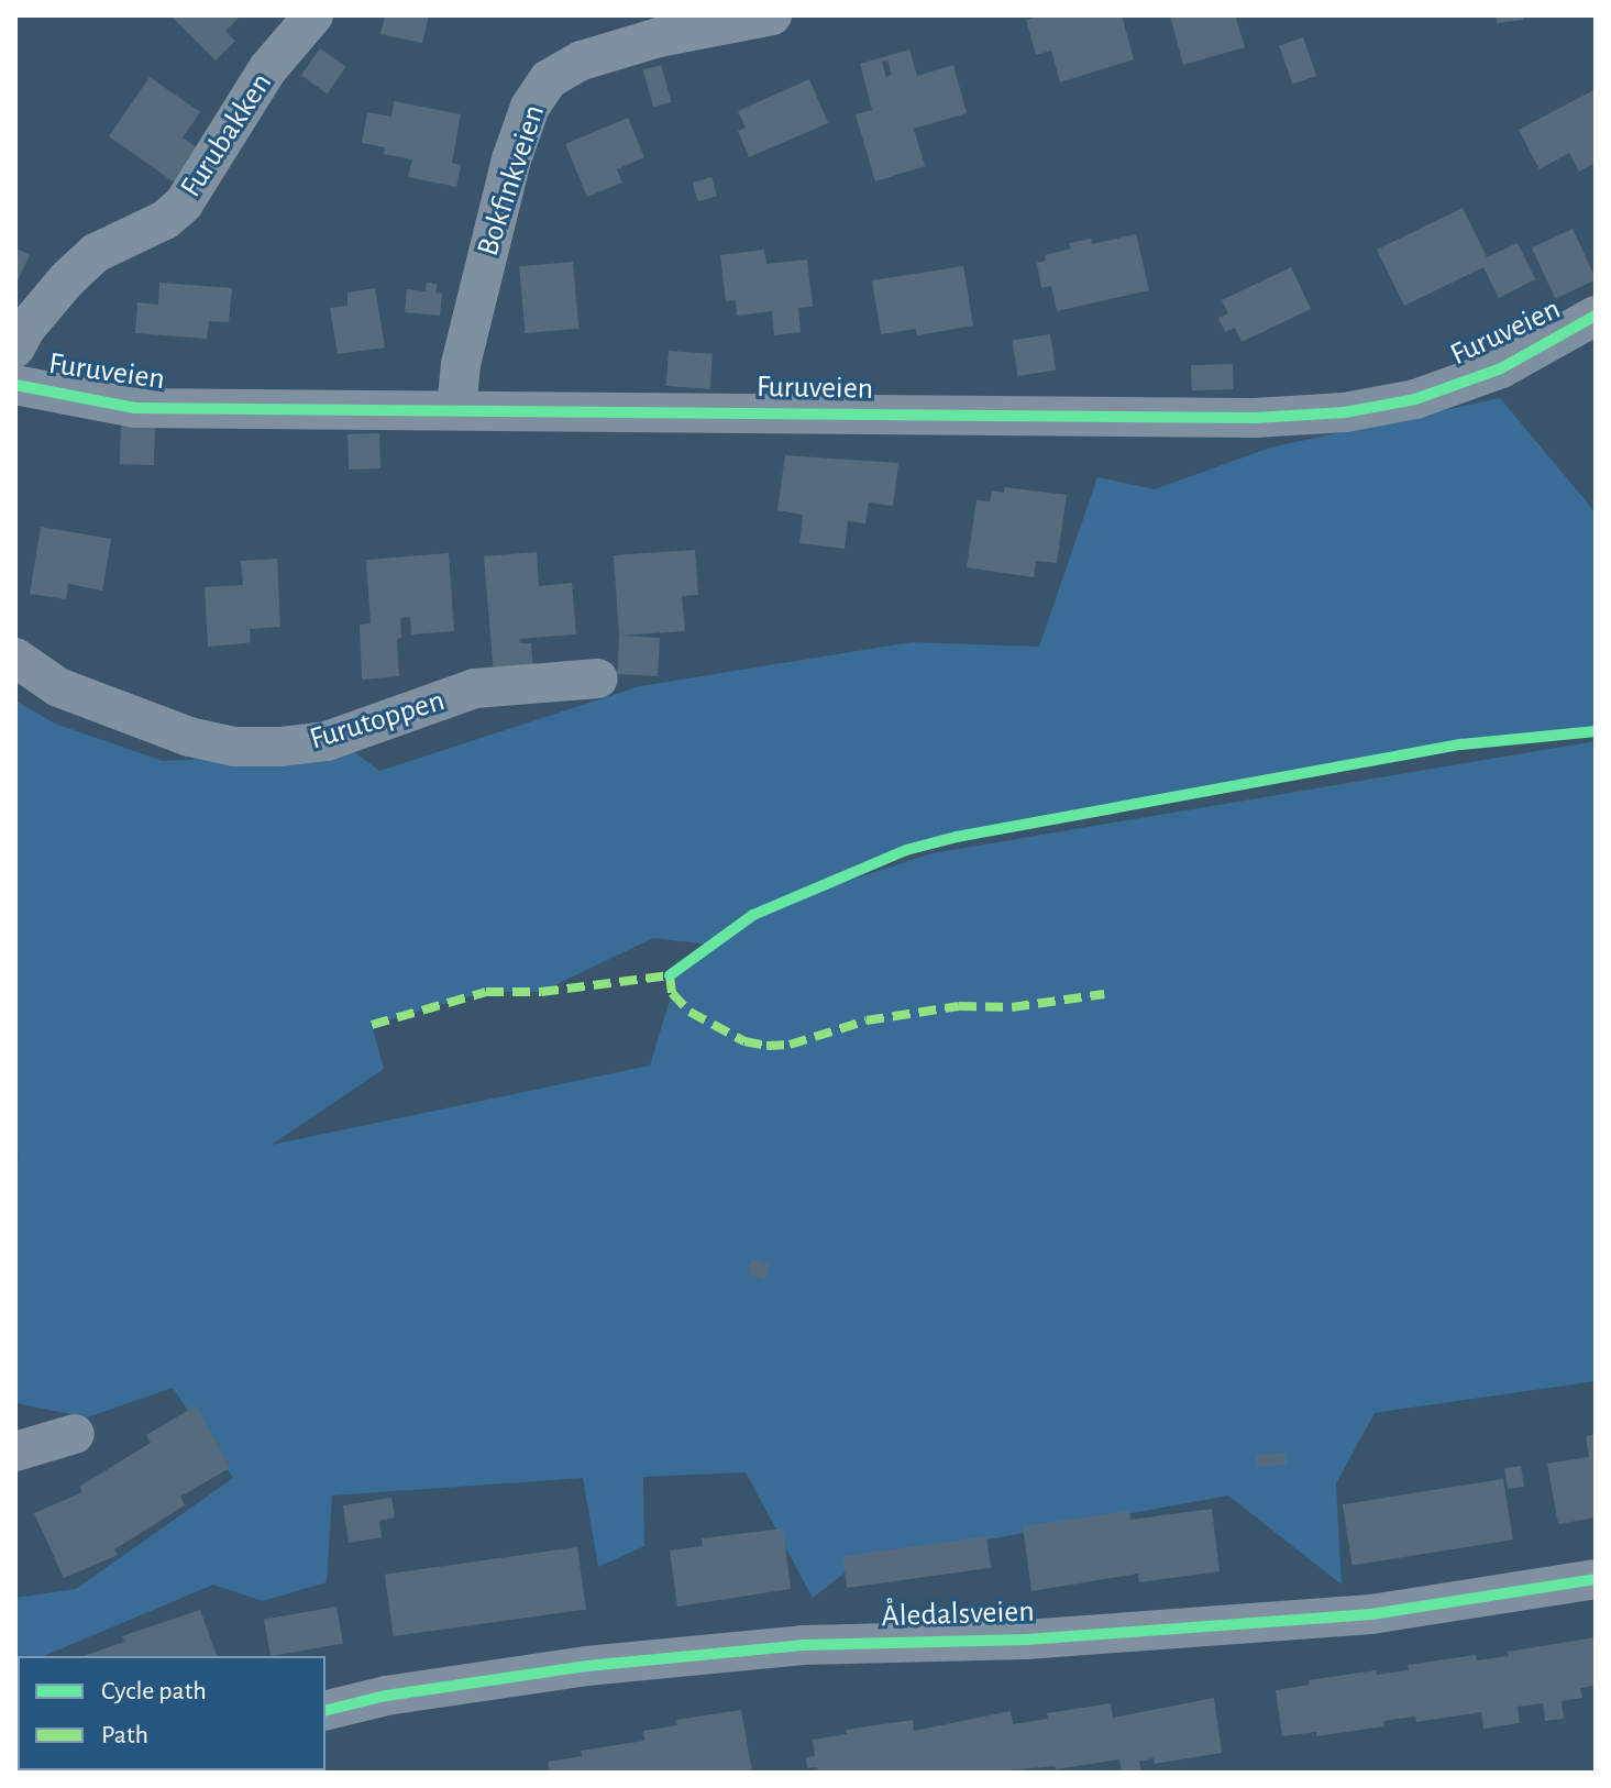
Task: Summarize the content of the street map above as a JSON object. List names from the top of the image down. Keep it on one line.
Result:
{"streets":{"street":["Furubakken","Bokfinkveien","Furuveien","Furutoppen","Åledalsveien"]},"crossings":[["Bokfinkveien","Furuveien"]],"legend":["Cycle path","Path"]}
